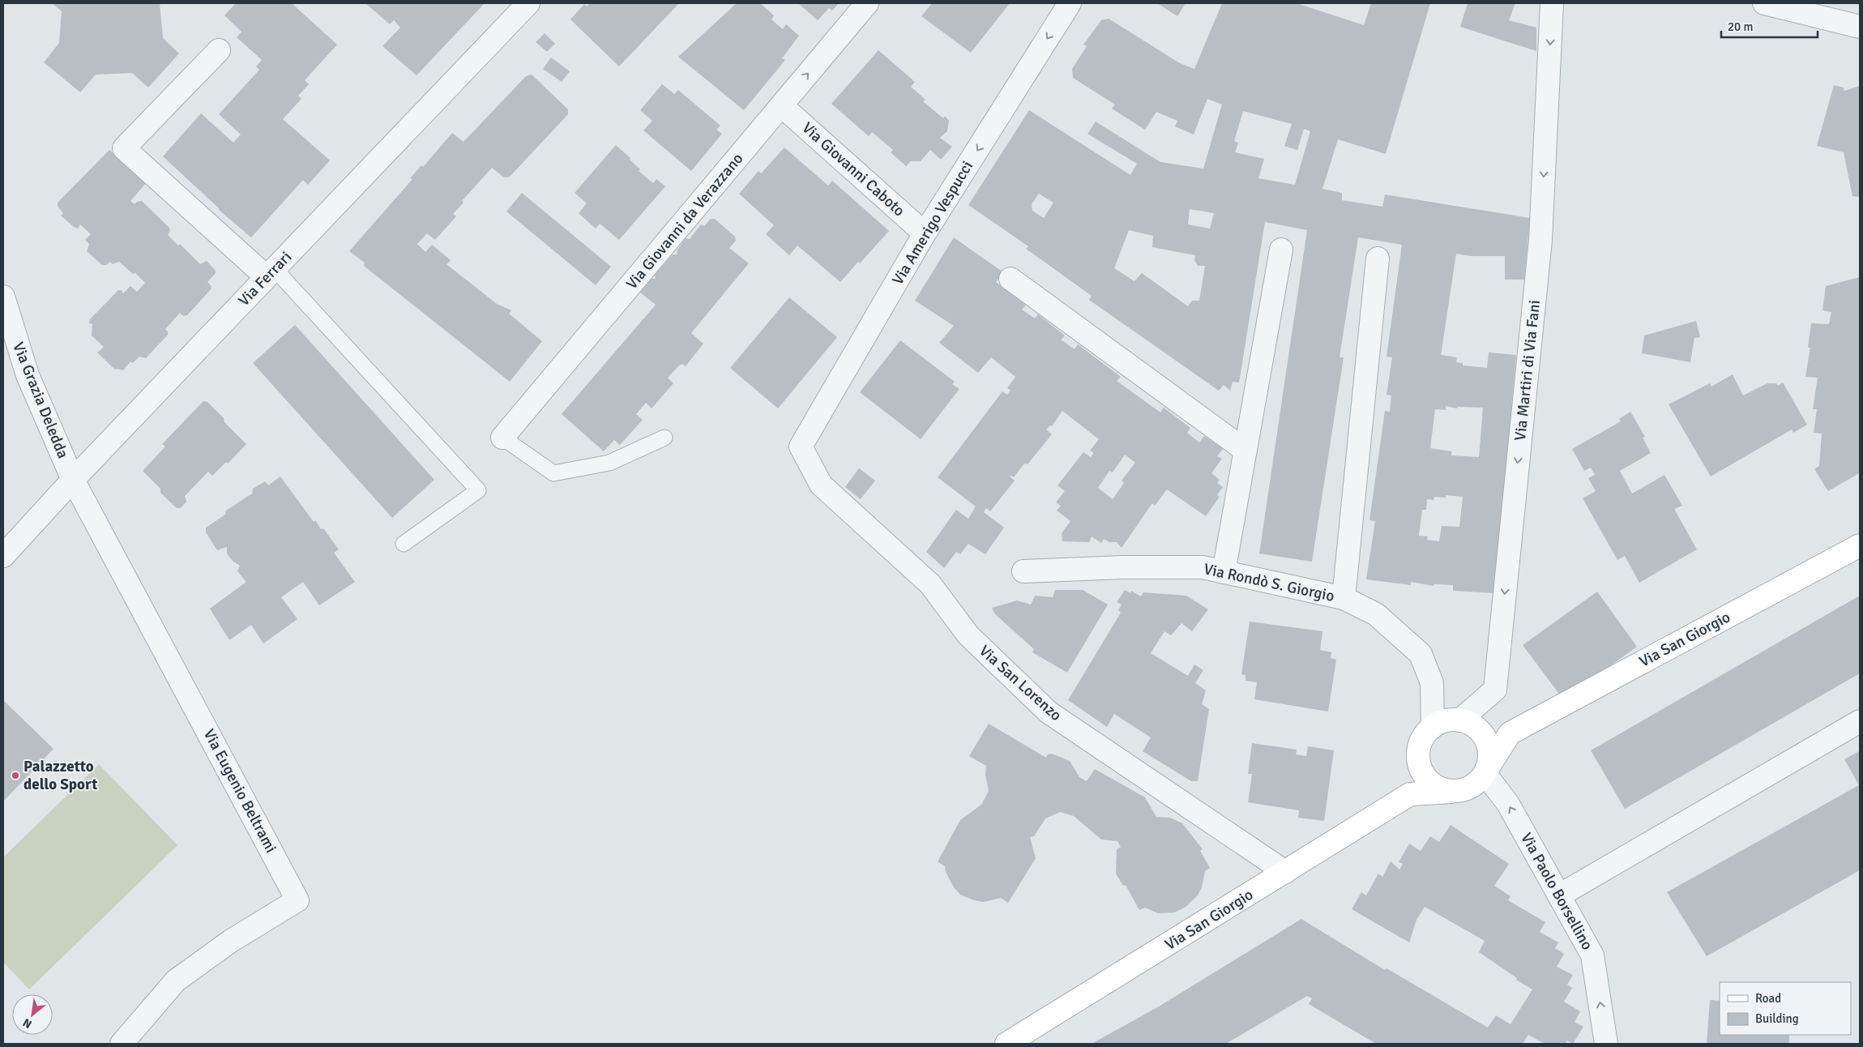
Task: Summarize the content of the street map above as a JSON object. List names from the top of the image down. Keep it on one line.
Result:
{"streets":{"main road":["Via San Giorgio"],"street":["Via Giovanni Caboto","Via Giovanni da Verazzano","Via Amerigo Vespucci","Via Ferrari","Via Martiri di Via Fani","Via Grazia Deledda","Via Rondò S. Giorgio","Via San Lorenzo","Via Eugenio Beltrami","Via Paolo Borsellino"]},"crossings":[["Via Giovanni Caboto","Via Giovanni da Verazzano"],["Via Giovanni Caboto","Via Amerigo Vespucci"],["Via Amerigo Vespucci","Via San Lorenzo"],["Via Ferrari","Via Grazia Deledda"],["Via Ferrari","Via Eugenio Beltrami"],["Via Martiri di Via Fani","Via Rondò S. Giorgio"],["Via Martiri di Via Fani","Via San Giorgio"],["Via Martiri di Via Fani","Via Paolo Borsellino"],["Via Grazia Deledda","Via Eugenio Beltrami"],["Via Rondò S. Giorgio","Via San Giorgio"],["Via Rondò S. Giorgio","Via Paolo Borsellino"],["Via San Giorgio","Via San Lorenzo"],["Via San Giorgio","Via Paolo Borsellino"]],"one_way":["Via Amerigo Vespucci","Via Paolo Borsellino"],"places":["Palazzetto dello Sport"],"legend":["Road","Building"],"scale_bar":"20 m","north":"bottom left"}
